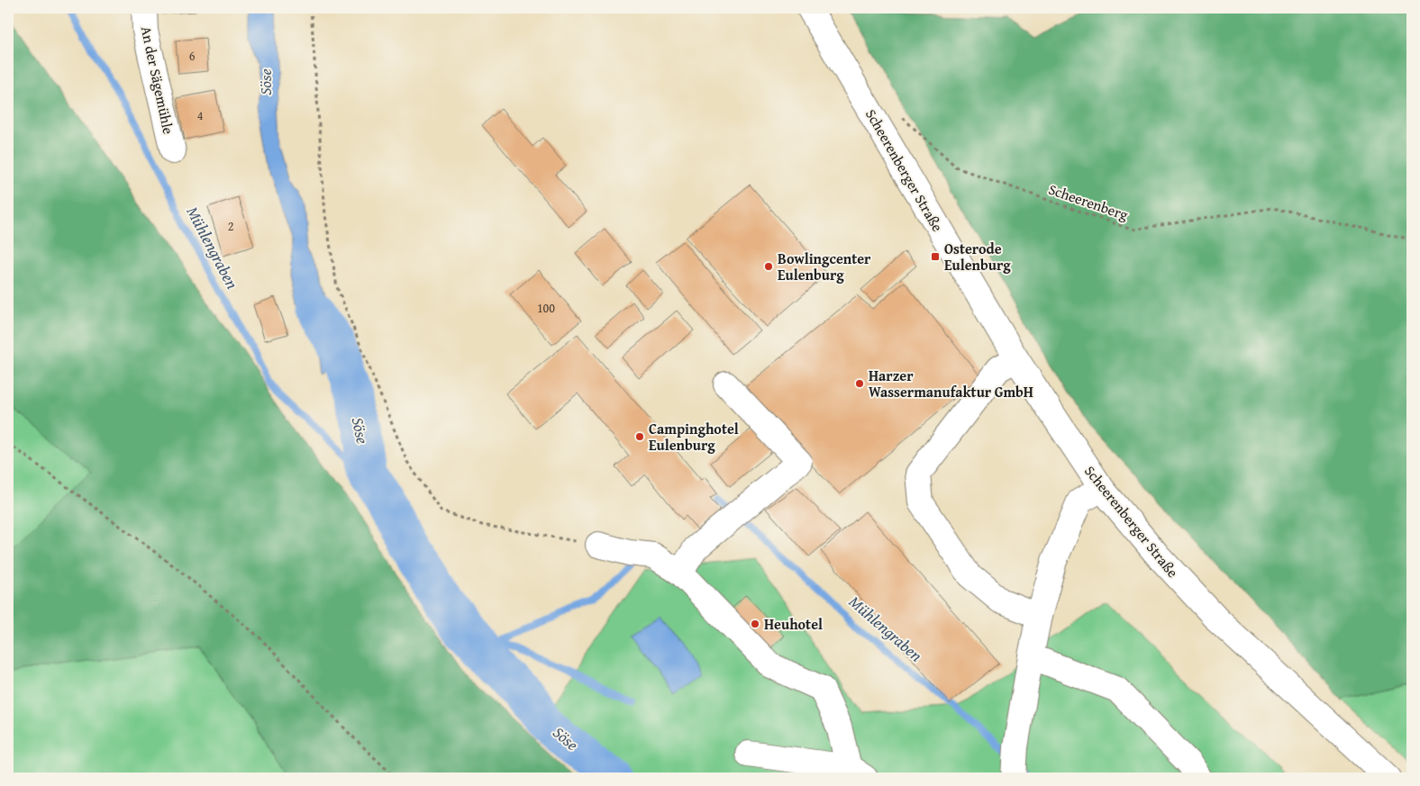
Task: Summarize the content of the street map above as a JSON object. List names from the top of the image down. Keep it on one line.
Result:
{"streets":{"main road":["An der Sägemühle","Scheerenberger Straße"],"path":["Scheerenberg"]},"water":["Söse","Mühlengraben"],"places":{"transit":["Osterode Eulenburg"],"other":["Bowlingcenter Eulenburg","Harzer Wassermanufaktur GmbH","Campinghotel Eulenburg","Heuhotel"]},"house_numbers":["6","4","2","100"]}
